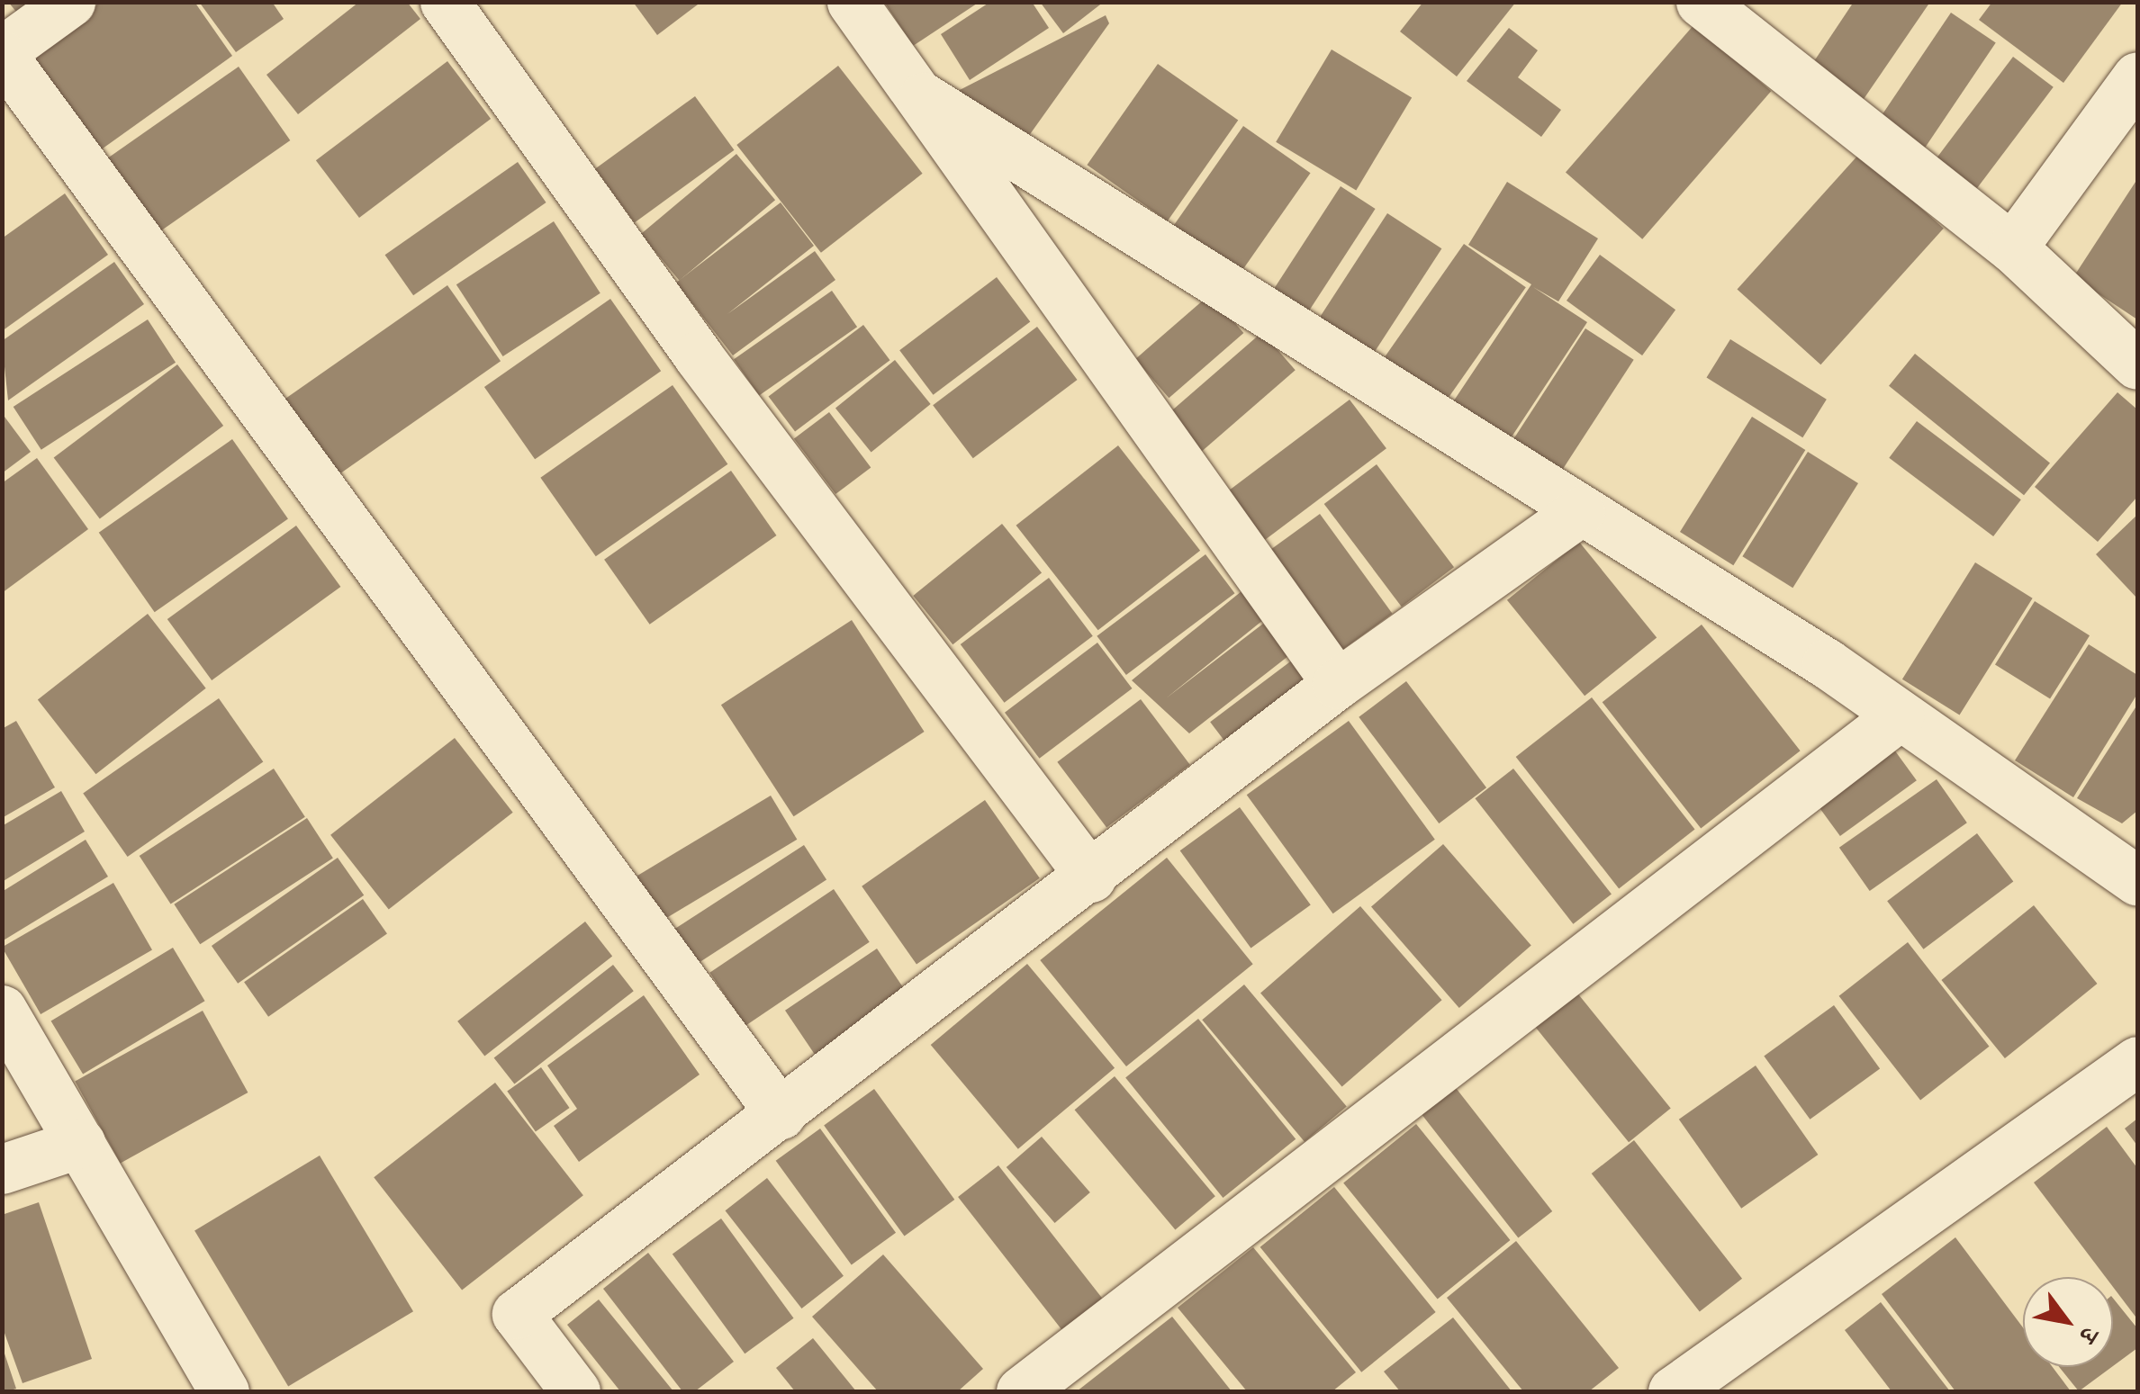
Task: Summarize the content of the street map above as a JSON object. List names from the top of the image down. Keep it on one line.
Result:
{"north":"bottom right"}
